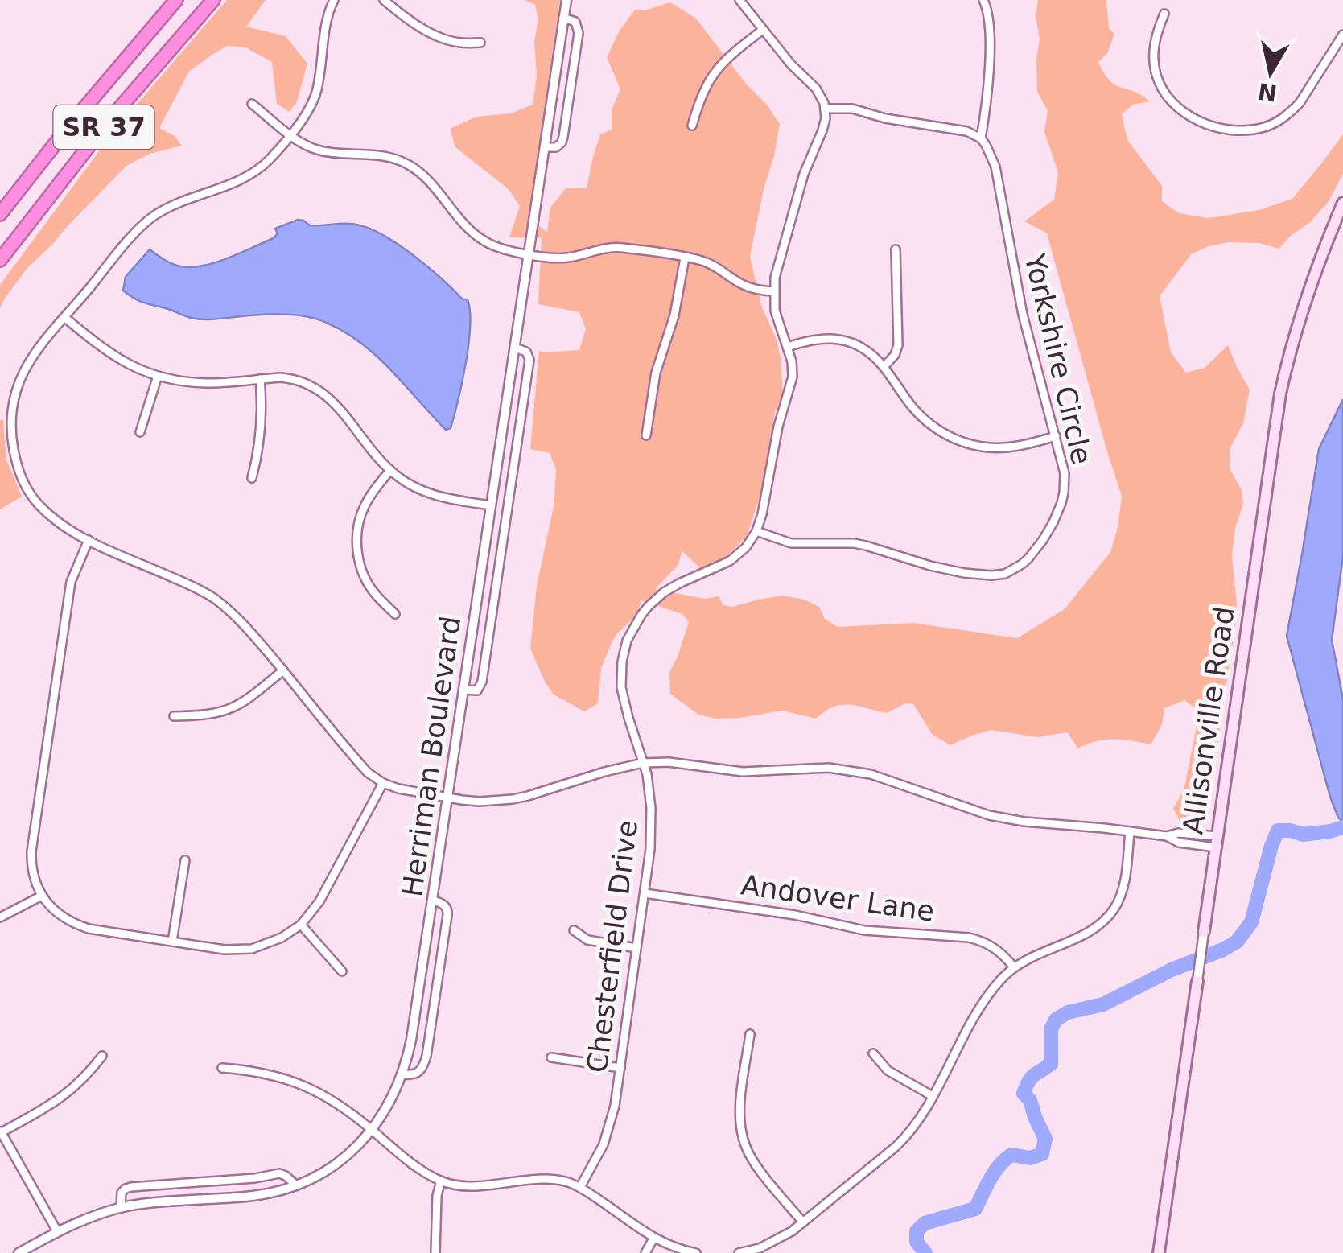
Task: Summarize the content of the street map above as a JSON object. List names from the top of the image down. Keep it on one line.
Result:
{"streets":{"highway":["SR 37"],"main road":["Allisonville Road"],"street":["Yorkshire Circle","Herriman Boulevard","Andover Lane","Chesterfield Drive"]},"crossings":[["Yorkshire Circle","Chesterfield Drive"],["Andover Lane","Chesterfield Drive"]],"north":"bottom"}
